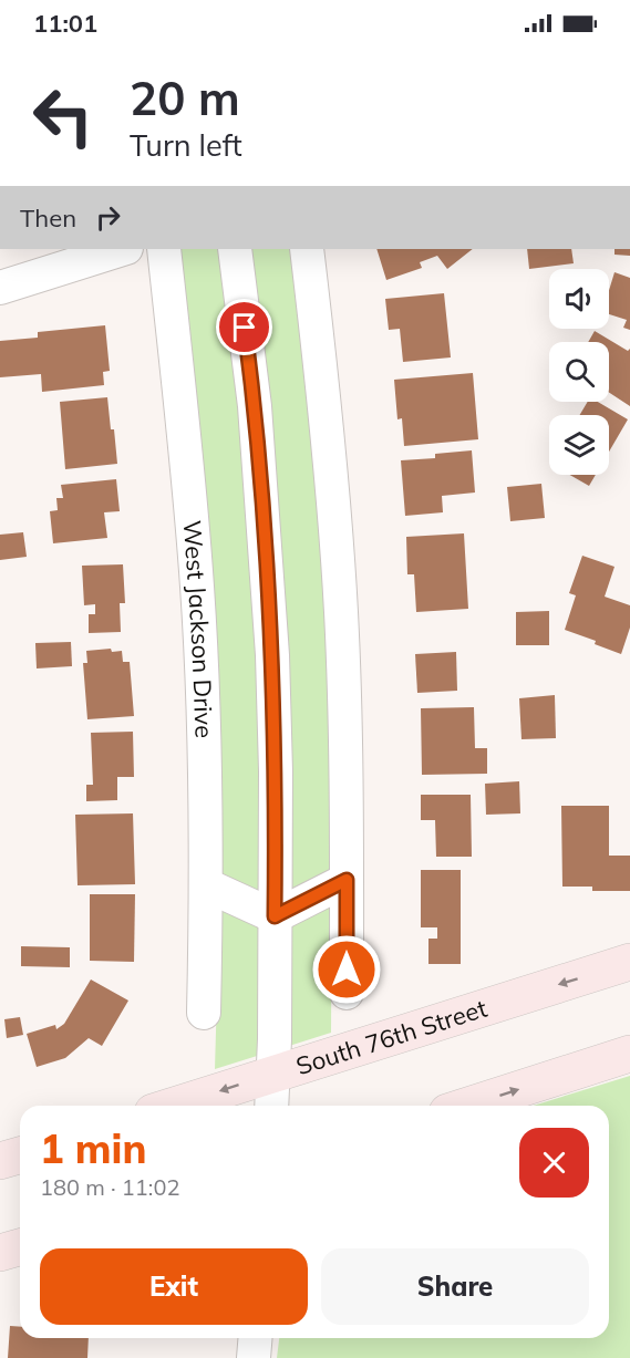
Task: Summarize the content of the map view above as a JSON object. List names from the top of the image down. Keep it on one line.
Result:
{"streets":{"main road":["South 76th Street"],"street":["West Jackson Drive"]},"page":{"status":"11:01","turn":["20 m","Turn left"],"then":"Then","heading":["1 min","180 m · 11:02"],"buttons":["Exit","Share"]}}
